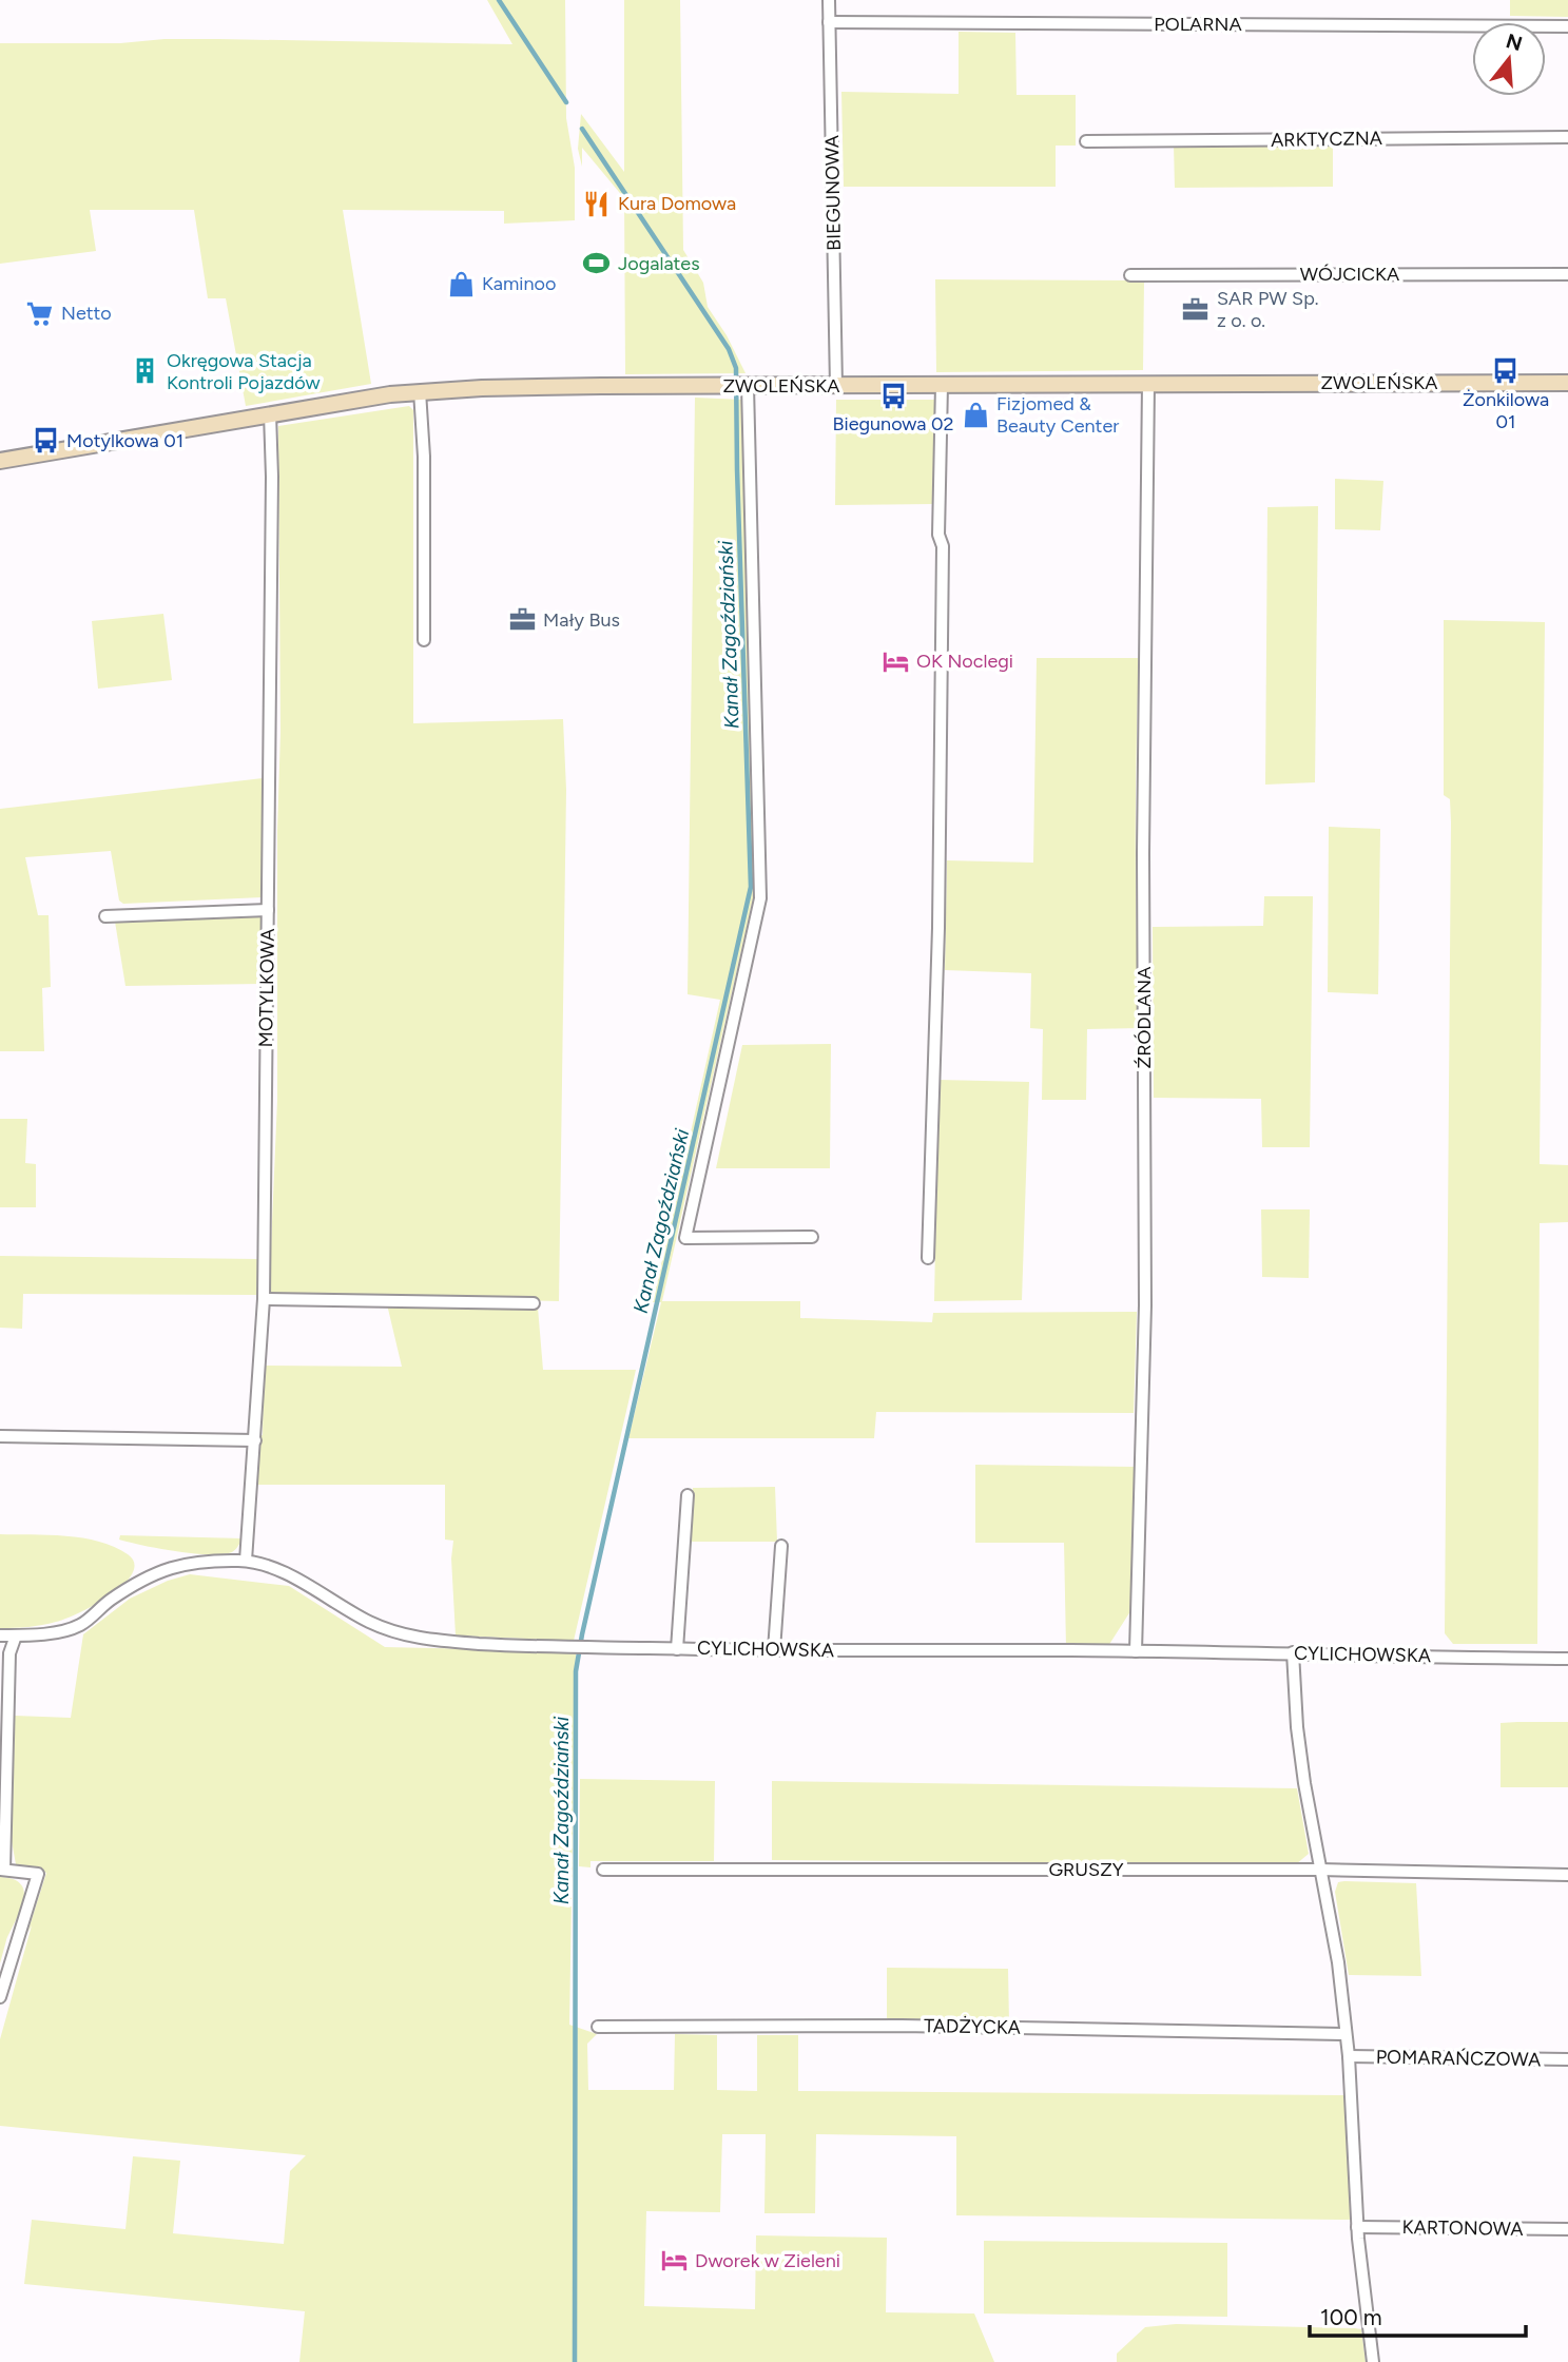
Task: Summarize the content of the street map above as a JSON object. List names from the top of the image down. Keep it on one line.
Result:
{"streets":{"street":["POLARNA","ARKTYCZNA","BIEGUNOWA","WÓJCICKA","ZWOLEŃSKA","MOTYLKOWA","ŹRÓDLANA","CYLICHOWSKA","GRUSZY","TADŻYCKA","POMARAŃCZOWA","KARTONOWA"]},"crossings":[["POLARNA","BIEGUNOWA"],["BIEGUNOWA","ZWOLEŃSKA"],["ZWOLEŃSKA","MOTYLKOWA"],["ZWOLEŃSKA","ŹRÓDLANA"],["MOTYLKOWA","CYLICHOWSKA"],["ŹRÓDLANA","CYLICHOWSKA"]],"water":["Kanał Zagoździański"],"places":{"restaurant":["Kura Domowa"],"sports":["Jogalates"],"shop":["Kaminoo","Fizjomed & Beauty Center"],"office":["SAR PW Sp. z o. o.","Mały Bus"],"supermarket":["Netto"],"building":["Okręgowa Stacja Kontroli Pojazdów"],"bus stop":["Żonkilowa 01","Biegunowa 02","Motylkowa 01"],"hotel":["OK Noclegi","Dworek w Zieleni"]},"scale_bar":"100 m","north":"top"}
